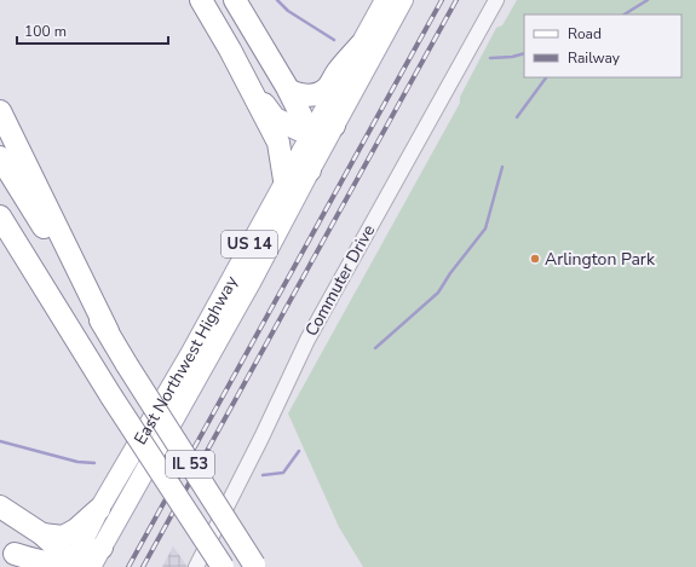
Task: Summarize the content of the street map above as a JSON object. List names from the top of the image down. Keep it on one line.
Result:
{"streets":{"highway":["IL 53"],"main road":["US 14","East Northwest Highway"],"street":["Commuter Drive"]},"places":["Arlington Park"],"legend":["Road","Railway"],"scale_bar":"100 m"}
